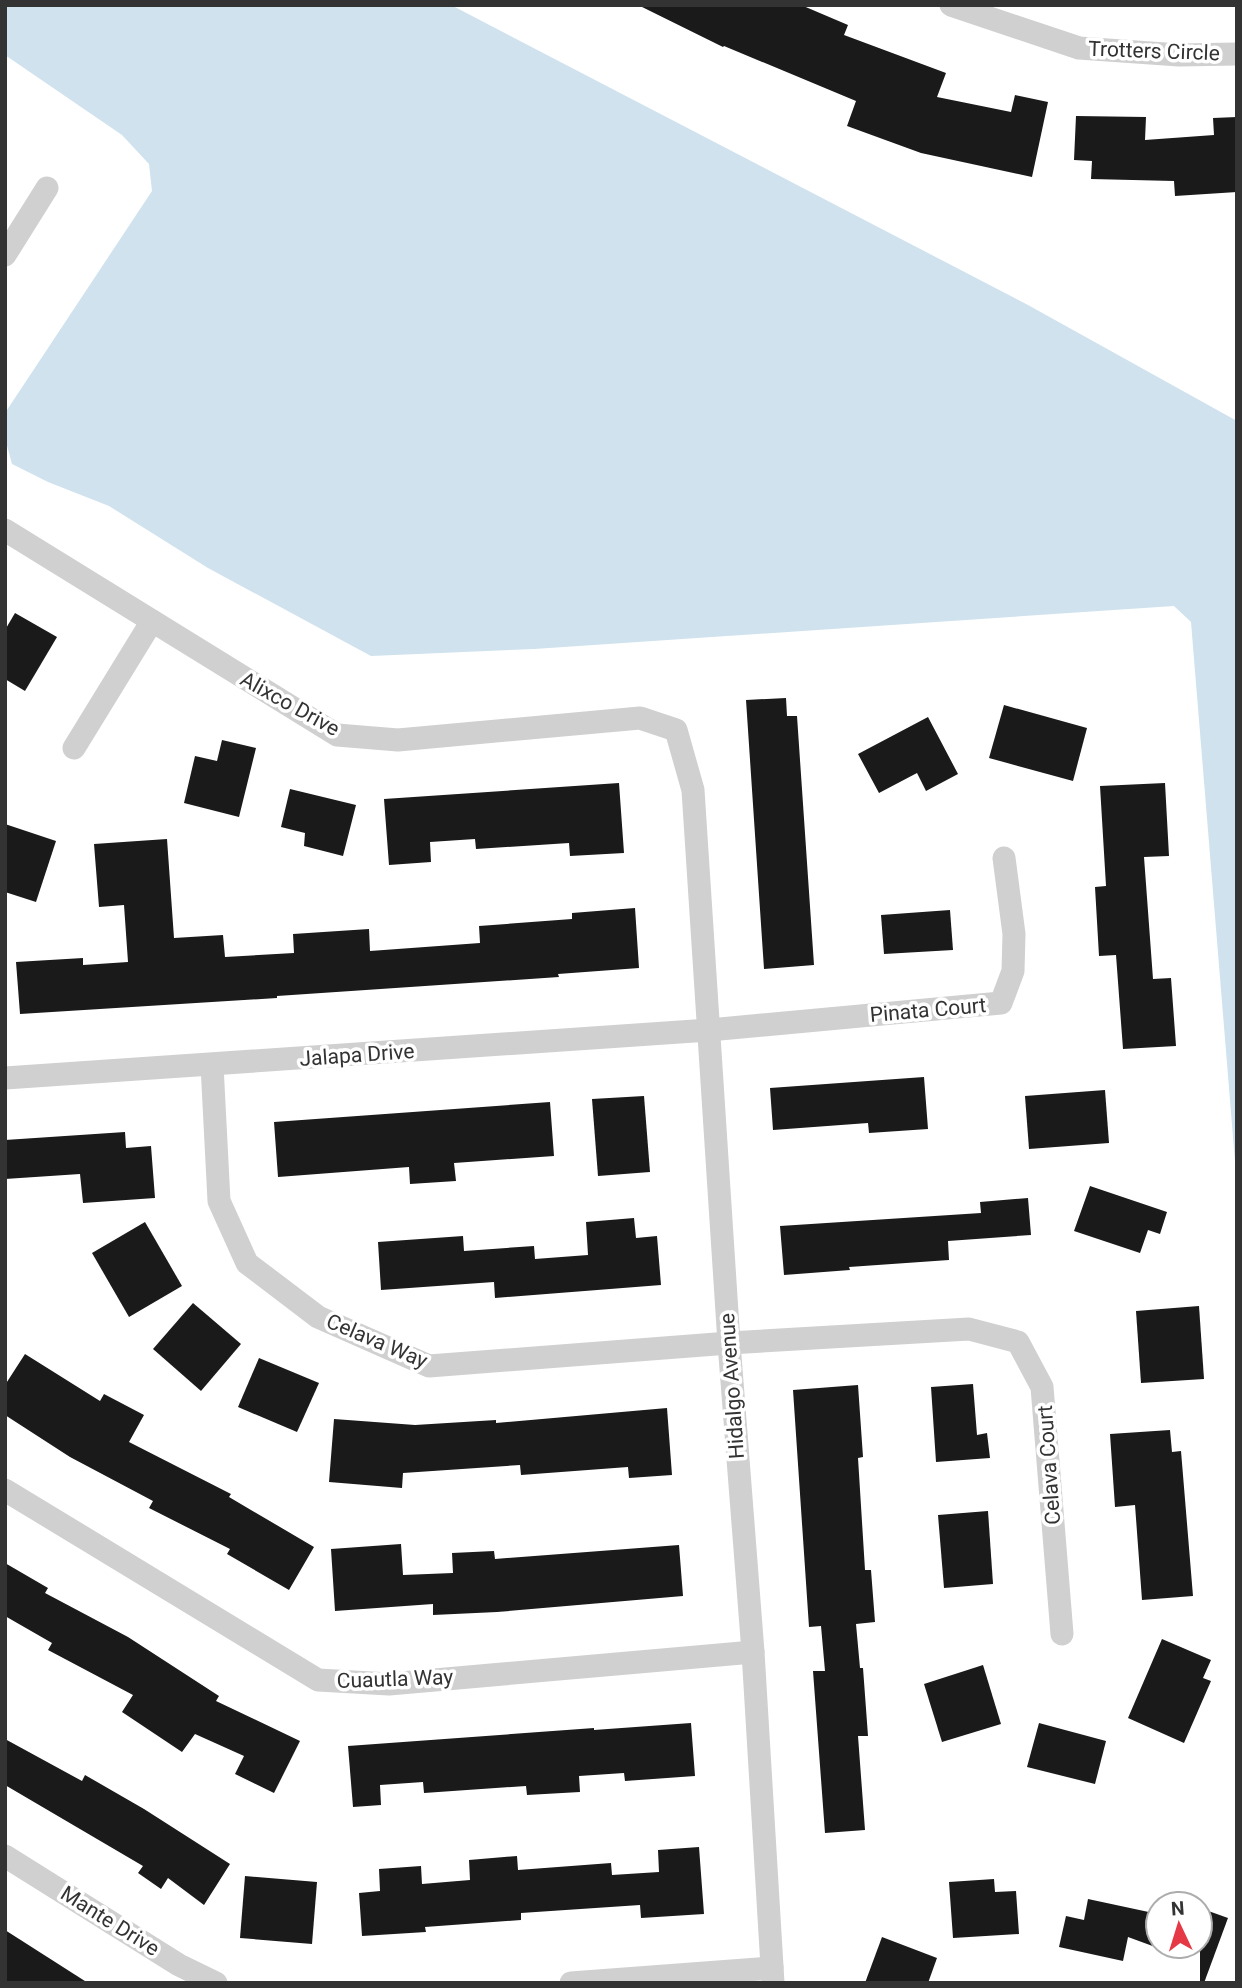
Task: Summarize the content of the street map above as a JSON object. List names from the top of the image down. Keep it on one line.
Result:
{"streets":{"street":["Trotters Circle","Alixco Drive","Pinata Court","Jalapa Drive","Celava Way","Hidalgo Avenue","Celava Court","Cuautla Way","Mante Drive"]},"crossings":[["Alixco Drive","Hidalgo Avenue"],["Pinata Court","Jalapa Drive"],["Pinata Court","Hidalgo Avenue"],["Jalapa Drive","Celava Way"],["Jalapa Drive","Hidalgo Avenue"],["Celava Way","Hidalgo Avenue"],["Celava Way","Celava Court"],["Hidalgo Avenue","Celava Court"],["Hidalgo Avenue","Cuautla Way"]],"north":"top"}
